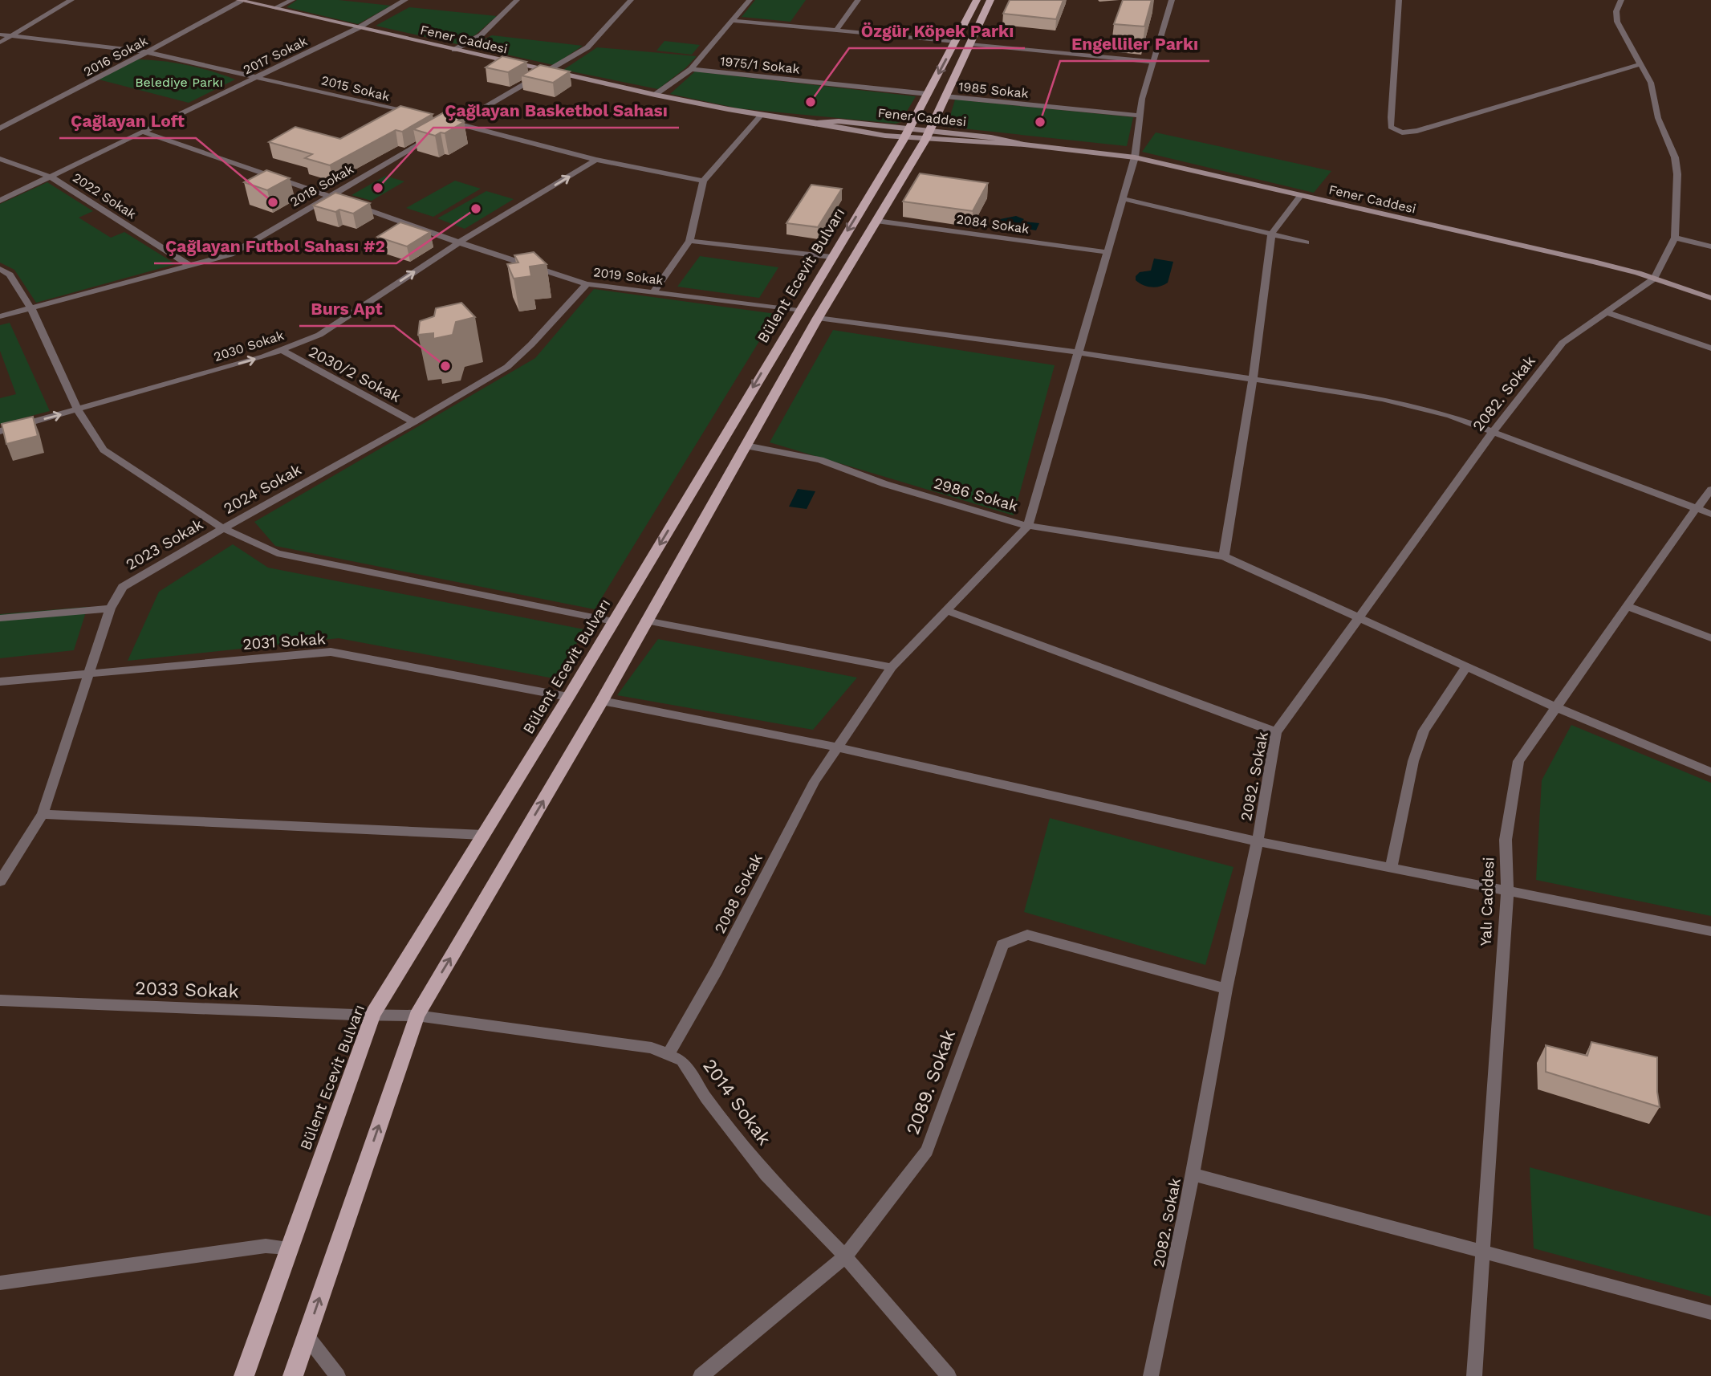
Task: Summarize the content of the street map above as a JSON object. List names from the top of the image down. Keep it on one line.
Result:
{"streets":{"main road":["Bülent Ecevit Bulvarı"],"street":["Fener Caddesi","2017 Sokak","2016 Sokak","1975/1 Sokak","2015 Sokak","1985 Sokak","2018 Sokak","2022 Sokak","2084 Sokak","2019 Sokak","2030 Sokak","2030/2 Sokak","2082. Sokak","2024 Sokak","2986 Sokak","2023 Sokak","2031 Sokak","2088 Sokak","Yalı Caddesi","2033 Sokak","2089. Sokak","2014 Sokak"]},"crossings":[["Fener Caddesi","2017 Sokak"],["Fener Caddesi","2016 Sokak"],["Fener Caddesi","Bülent Ecevit Bulvarı"],["Fener Caddesi","2082. Sokak"],["2017 Sokak","2015 Sokak"],["2017 Sokak","2022 Sokak"],["2016 Sokak","2015 Sokak"],["1975/1 Sokak","Bülent Ecevit Bulvarı"],["1985 Sokak","Bülent Ecevit Bulvarı"],["2018 Sokak","2022 Sokak"],["2018 Sokak","2023 Sokak"],["2084 Sokak","Bülent Ecevit Bulvarı"],["Bülent Ecevit Bulvarı","2019 Sokak"],["Bülent Ecevit Bulvarı","2024 Sokak"],["Bülent Ecevit Bulvarı","2986 Sokak"],["Bülent Ecevit Bulvarı","2031 Sokak"],["Bülent Ecevit Bulvarı","2033 Sokak"],["Bülent Ecevit Bulvarı","2014 Sokak"],["2019 Sokak","2030 Sokak"],["2019 Sokak","2024 Sokak"],["2030 Sokak","2030/2 Sokak"],["2030 Sokak","2023 Sokak"],["2030/2 Sokak","2024 Sokak"],["2082. Sokak","2089. Sokak"],["2024 Sokak","2023 Sokak"],["2986 Sokak","2088 Sokak"],["2023 Sokak","2031 Sokak"],["2088 Sokak","2014 Sokak"],["2033 Sokak","2014 Sokak"],["2089. Sokak","2014 Sokak"]],"one_way":["2030 Sokak"],"parks":["Belediye Parkı"],"places":["Özgür Köpek Parkı","Engelliler Parkı","Çağlayan Basketbol Sahası","Çağlayan Loft","Çağlayan Futbol Sahası #2","Burs Apt"]}
